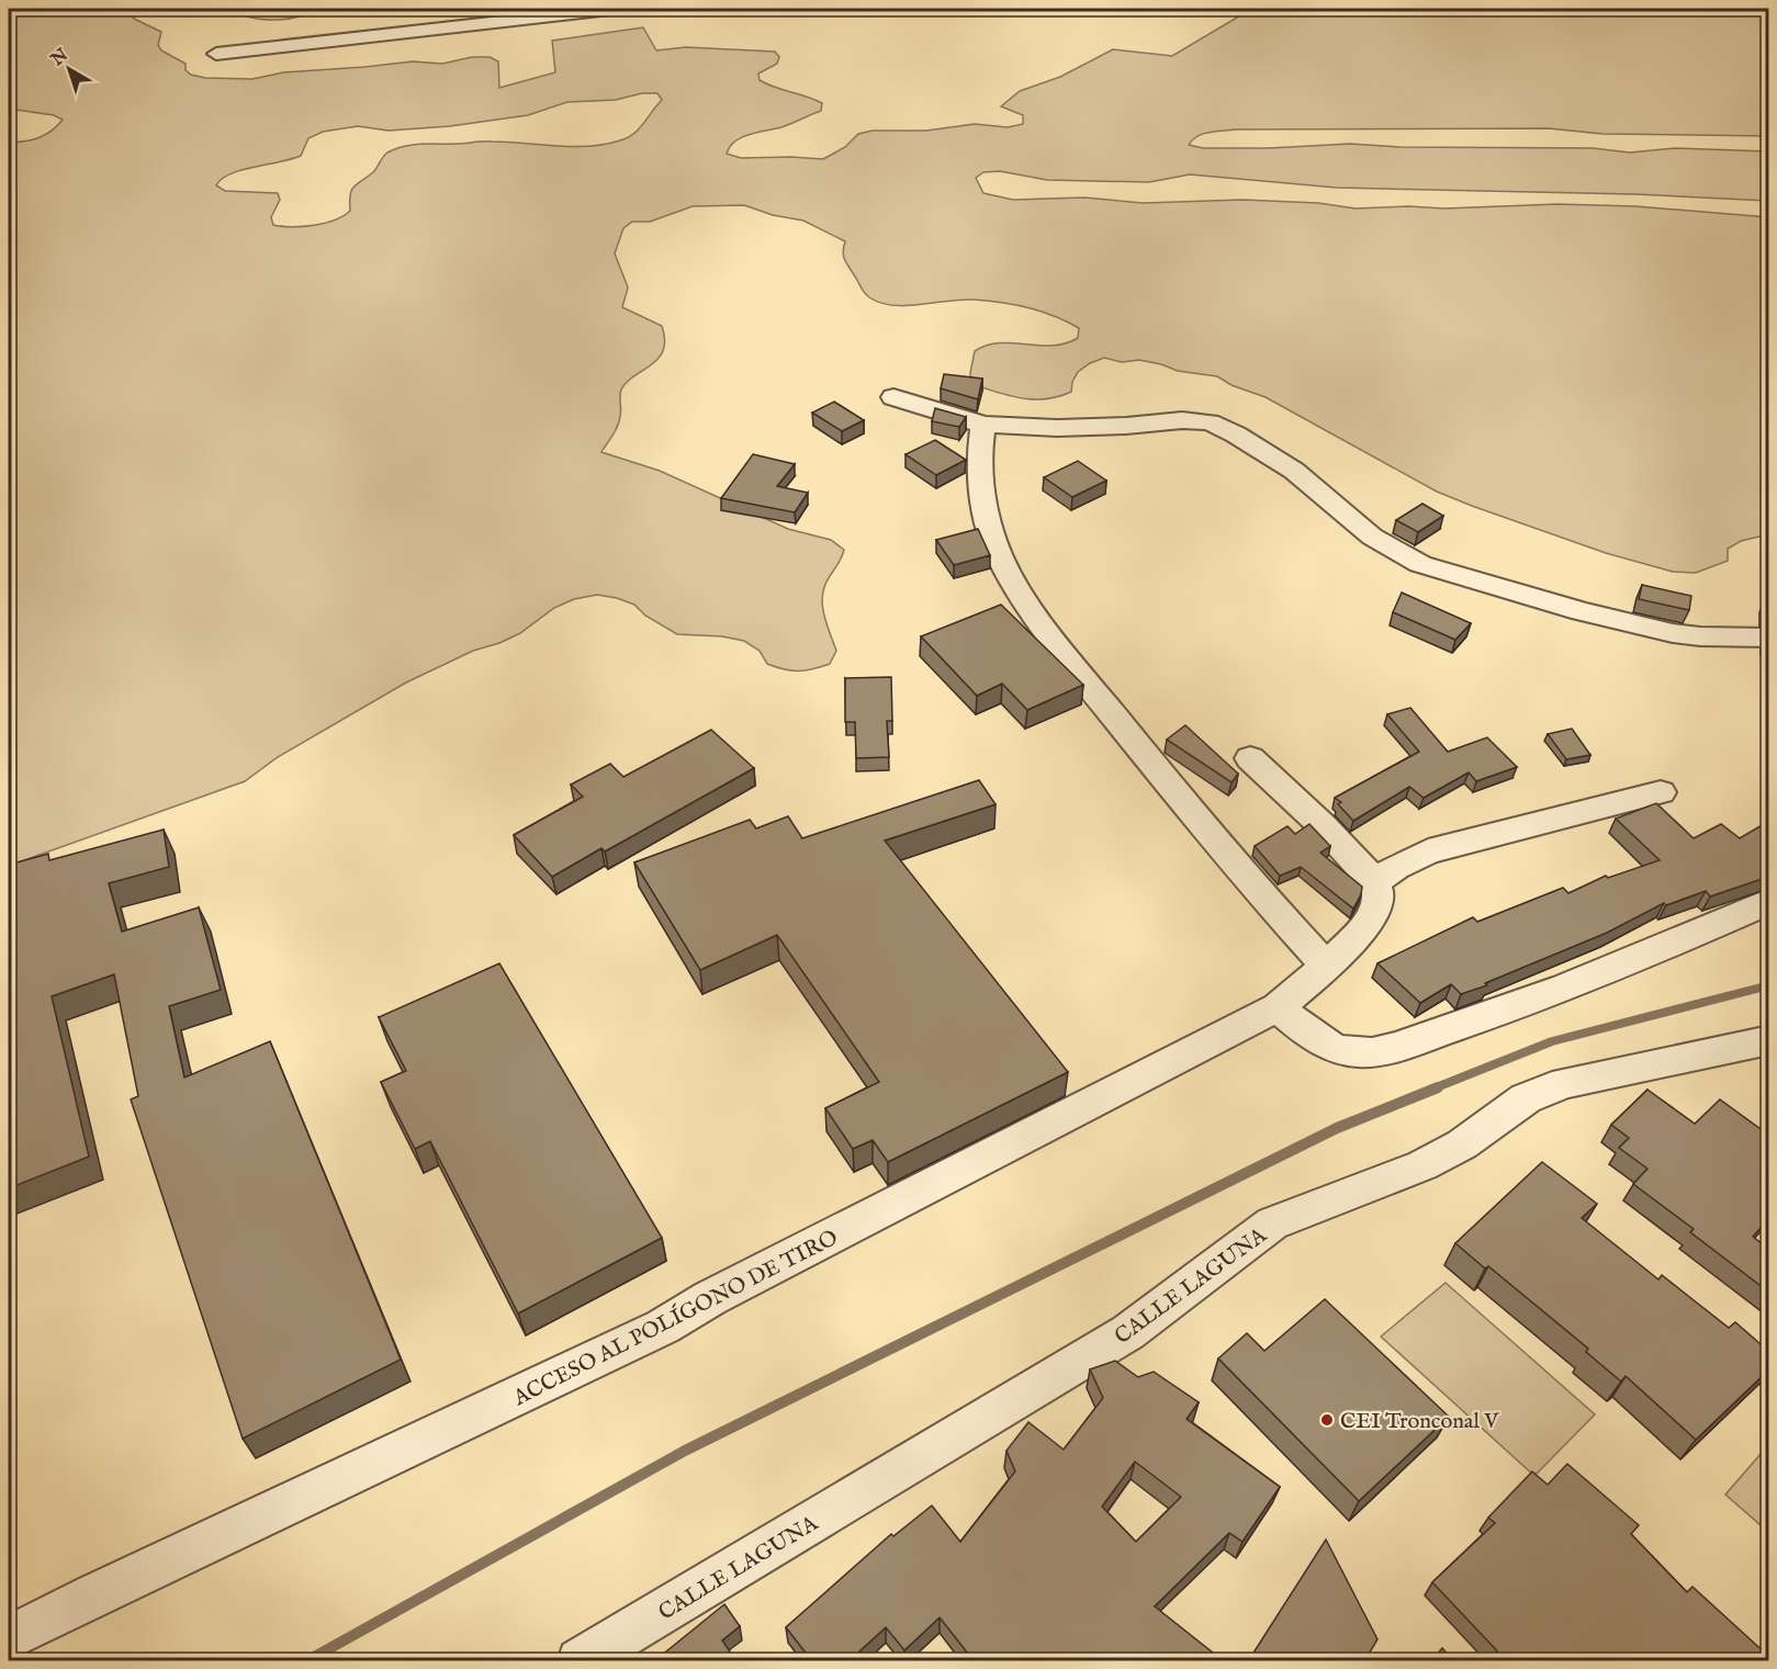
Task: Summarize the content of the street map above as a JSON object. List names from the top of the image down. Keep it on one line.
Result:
{"streets":{"street":["CALLE LAGUNA","ACCESO AL POLÍGONO DE TIRO"]},"places":["CEI Tronconal V"],"north":"top left"}
